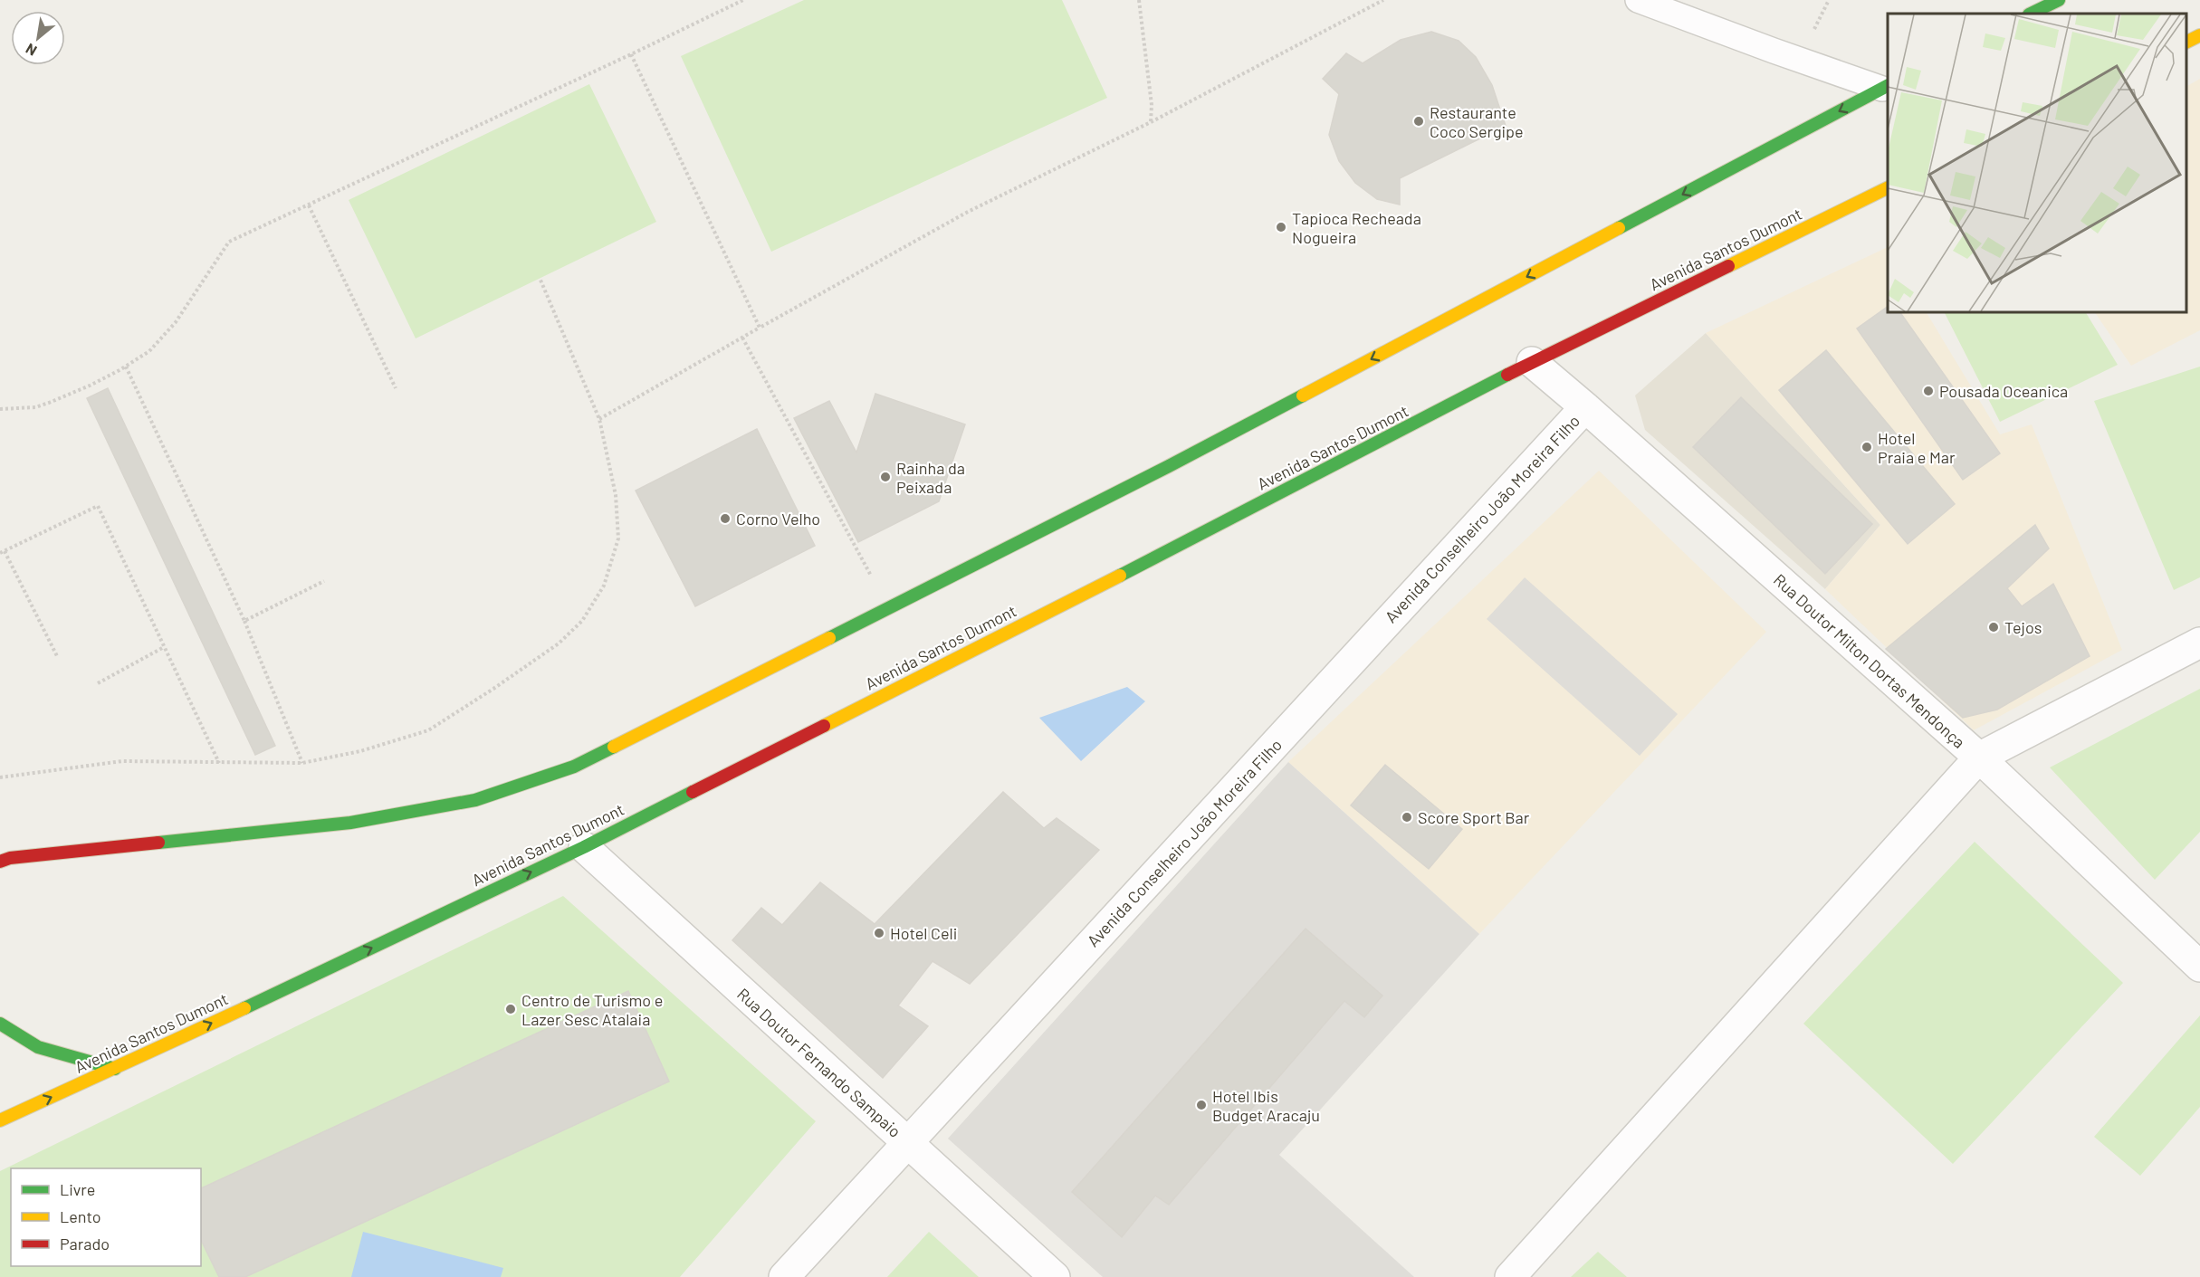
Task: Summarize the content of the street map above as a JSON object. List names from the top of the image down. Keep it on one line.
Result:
{"streets":{"main road":["Avenida Santos Dumont"],"street":["Avenida Conselheiro João Moreira Filho","Rua Doutor Milton Dortas Mendonça","Rua Doutor Fernando Sampaio"]},"crossings":[["Avenida Santos Dumont","Rua Doutor Milton Dortas Mendonça"],["Avenida Santos Dumont","Rua Doutor Fernando Sampaio"],["Avenida Conselheiro João Moreira Filho","Rua Doutor Milton Dortas Mendonça"],["Avenida Conselheiro João Moreira Filho","Rua Doutor Fernando Sampaio"]],"places":["Restaurante Coco Sergipe","Tapioca Recheada Nogueira","Pousada Oceanica","Hotel Praia e Mar","Rainha da Peixada","Corno Velho","Tejos","Score Sport Bar","Hotel Celi","Centro de Turismo e Lazer Sesc Atalaia","Hotel Ibis Budget Aracaju"],"legend":["Livre","Lento","Parado"],"north":"bottom left"}
